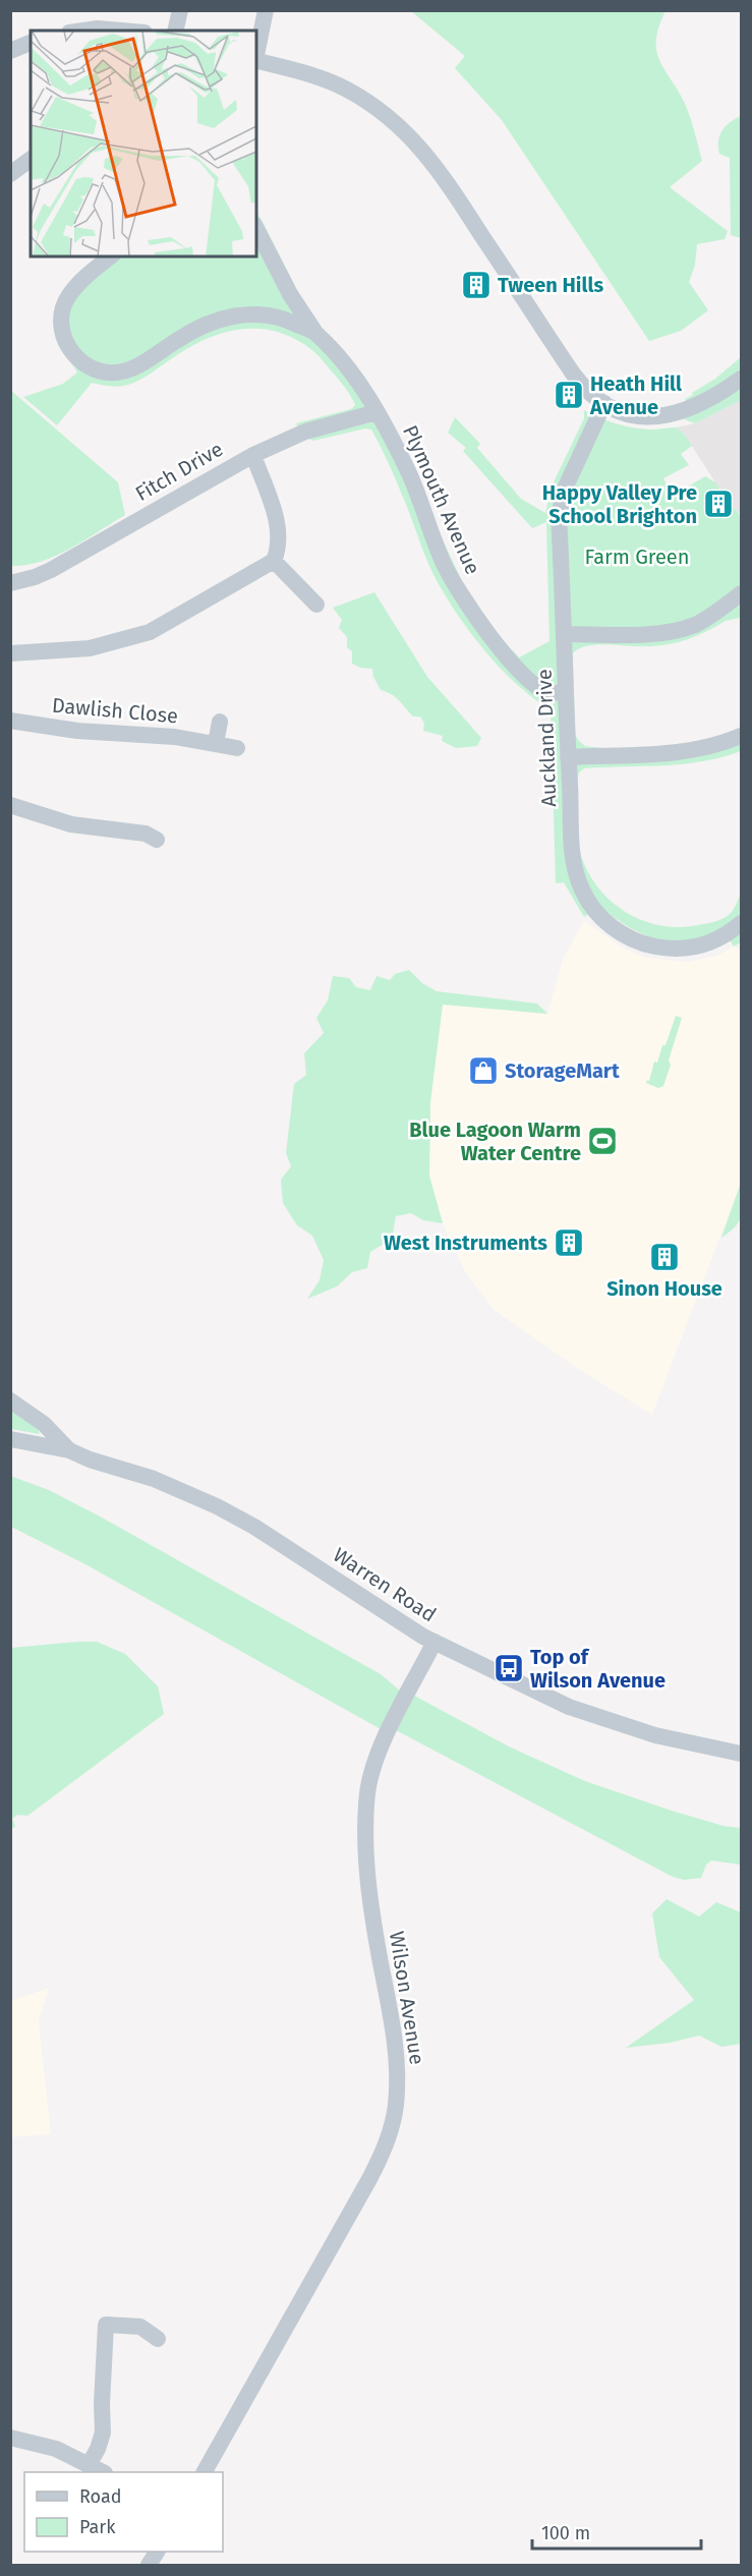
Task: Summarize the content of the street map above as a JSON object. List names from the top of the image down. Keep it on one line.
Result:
{"streets":{"street":["Fitch Drive","Plymouth Avenue","Dawlish Close","Auckland Drive","Warren Road","Wilson Avenue"]},"crossings":[["Fitch Drive","Plymouth Avenue"],["Plymouth Avenue","Auckland Drive"],["Warren Road","Wilson Avenue"]],"parks":["Farm Green"],"places":{"building":["Tween Hills","Heath Hill Avenue","Happy Valley Pre School Brighton","West Instruments","Sinon House"],"shop":["StorageMart"],"sports":["Blue Lagoon Warm Water Centre"],"bus stop":["Top of Wilson Avenue"]},"legend":["Road","Park"],"scale_bar":"100 m"}
